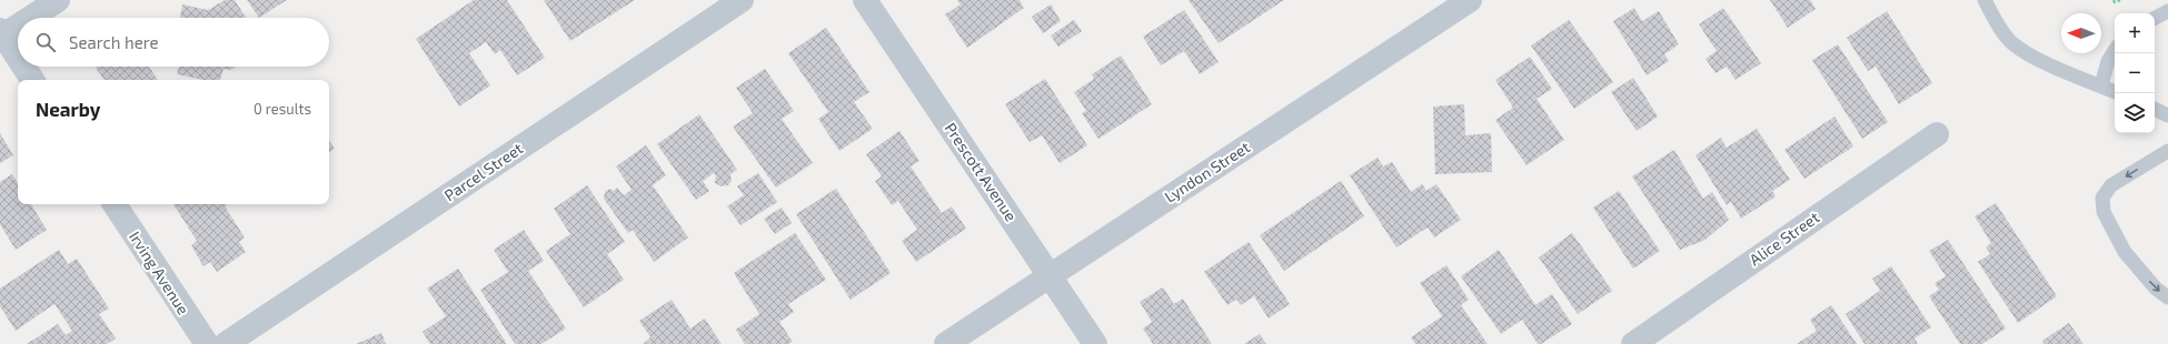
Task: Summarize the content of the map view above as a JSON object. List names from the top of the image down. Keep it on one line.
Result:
{"streets":{"street":["Parcel Street","Prescott Avenue","Lyndon Street","Alice Street","Irving Avenue"]},"crossings":[["Prescott Avenue","Lyndon Street"]],"north":"left","page":{"map_buttons":["+","−"],"search":"Search here","heading":["Nearby","0 results"]}}
